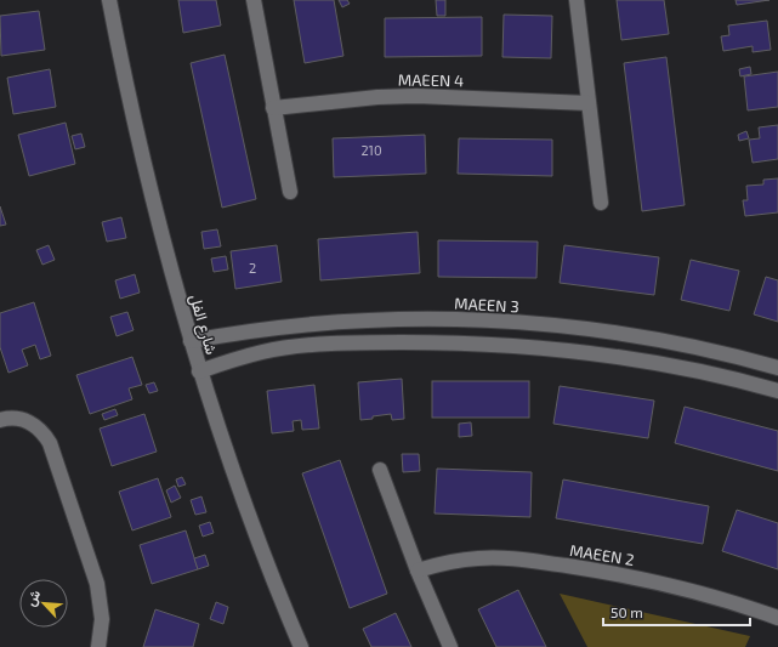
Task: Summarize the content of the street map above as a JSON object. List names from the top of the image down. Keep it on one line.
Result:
{"streets":{"street":["MAEEN 4","MAEEN 3","شارع الفل","MAEEN 2"]},"crossings":[["MAEEN 3","شارع الفل"]],"house_numbers":["210","2"],"scale_bar":"50 m","north":"top left"}
